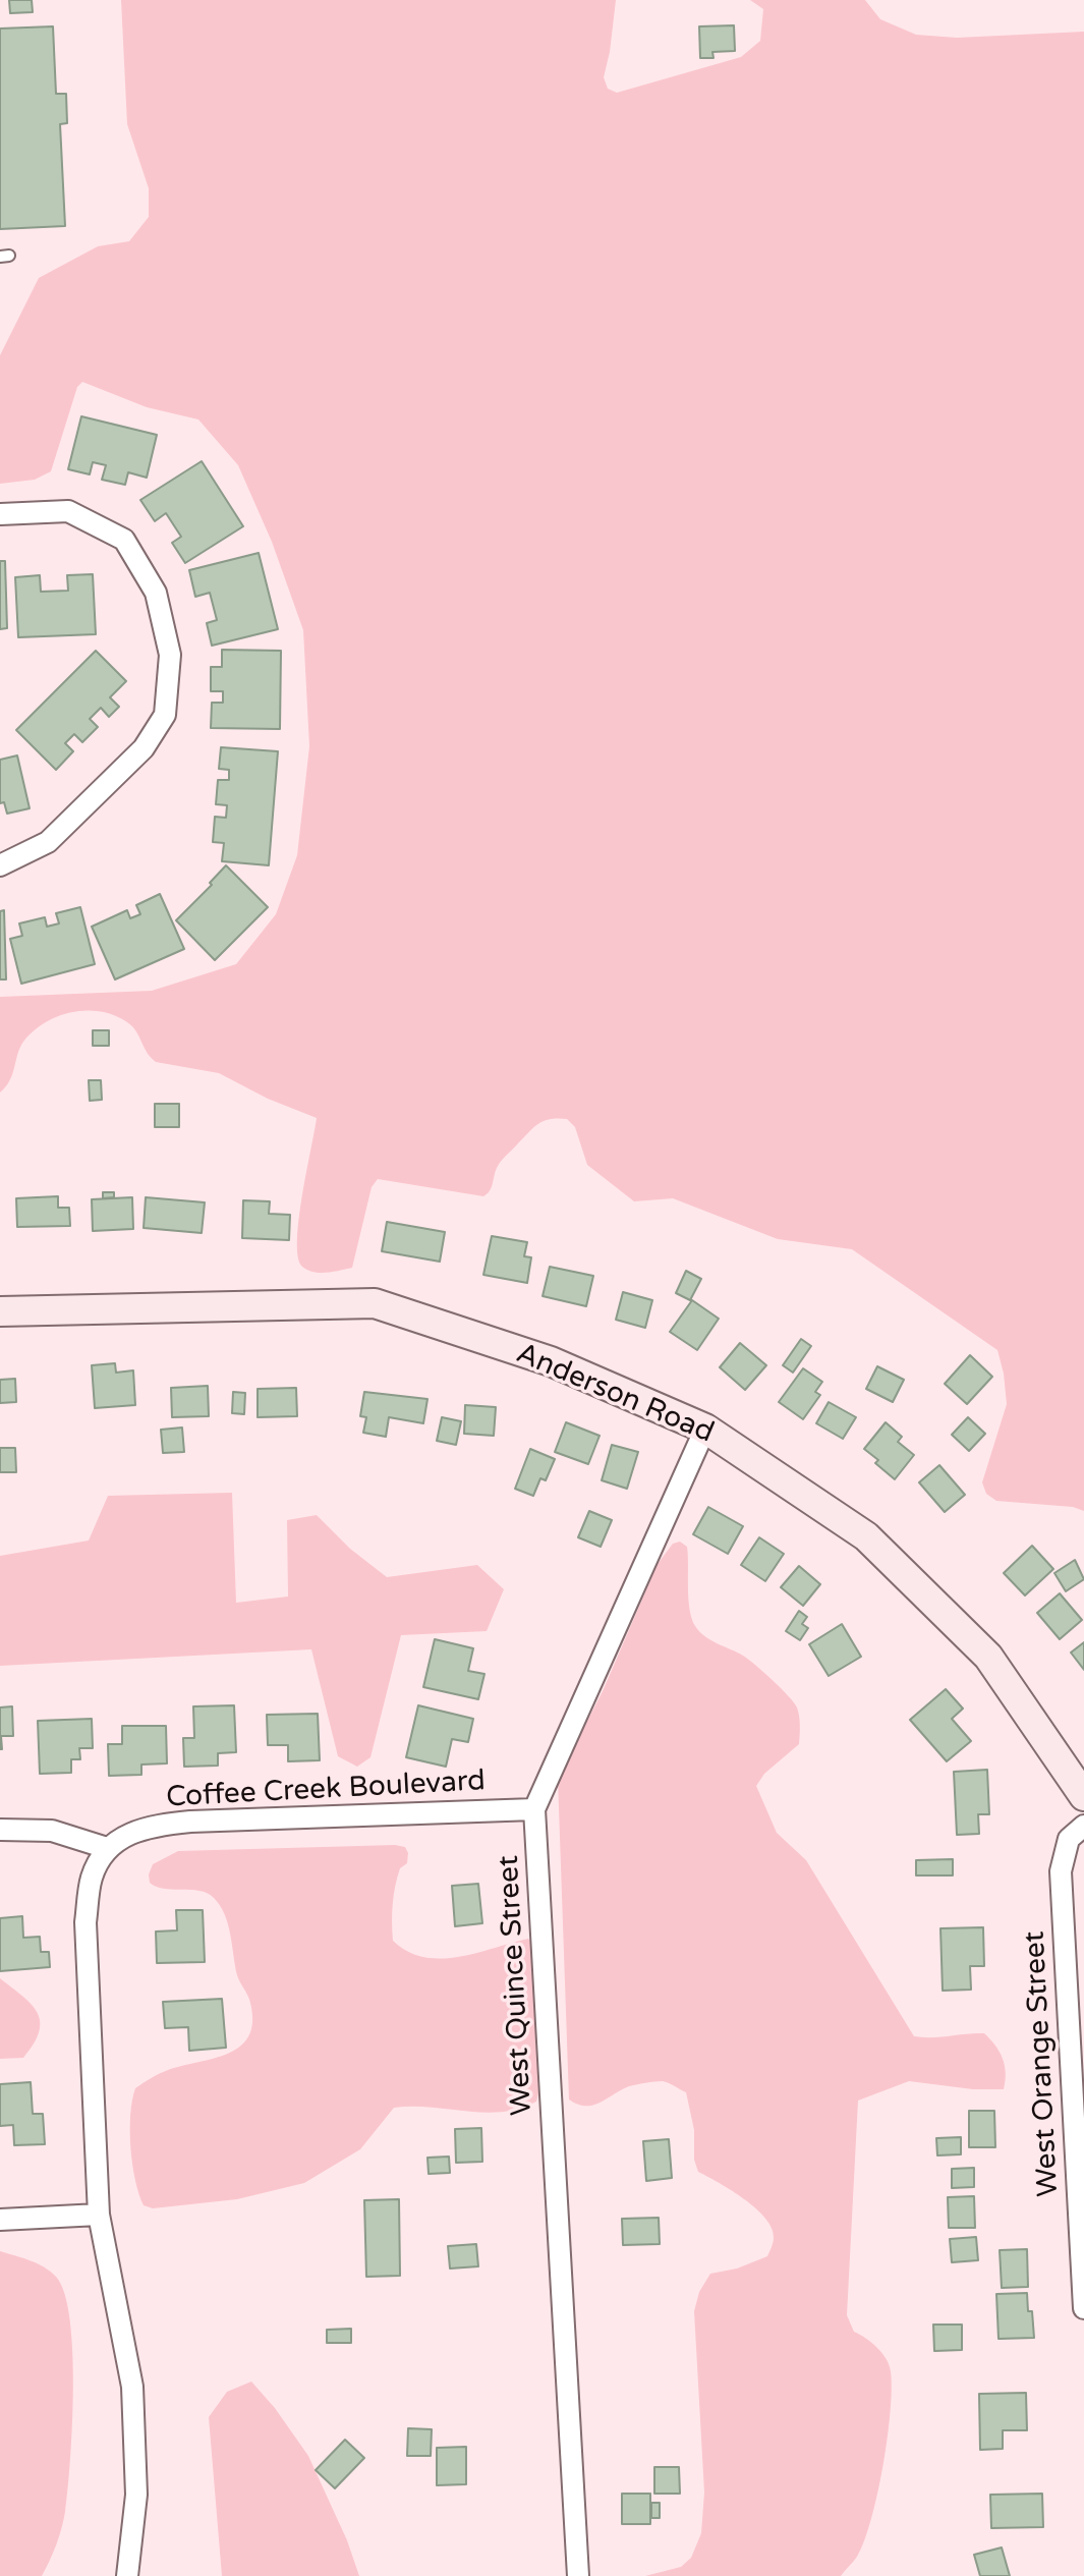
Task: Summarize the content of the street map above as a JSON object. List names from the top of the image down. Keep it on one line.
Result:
{"streets":{"street":["Anderson Road","Coffee Creek Boulevard","West Quince Street","West Orange Street"]},"crossings":[["Anderson Road","West Quince Street"],["Coffee Creek Boulevard","West Quince Street"]]}
